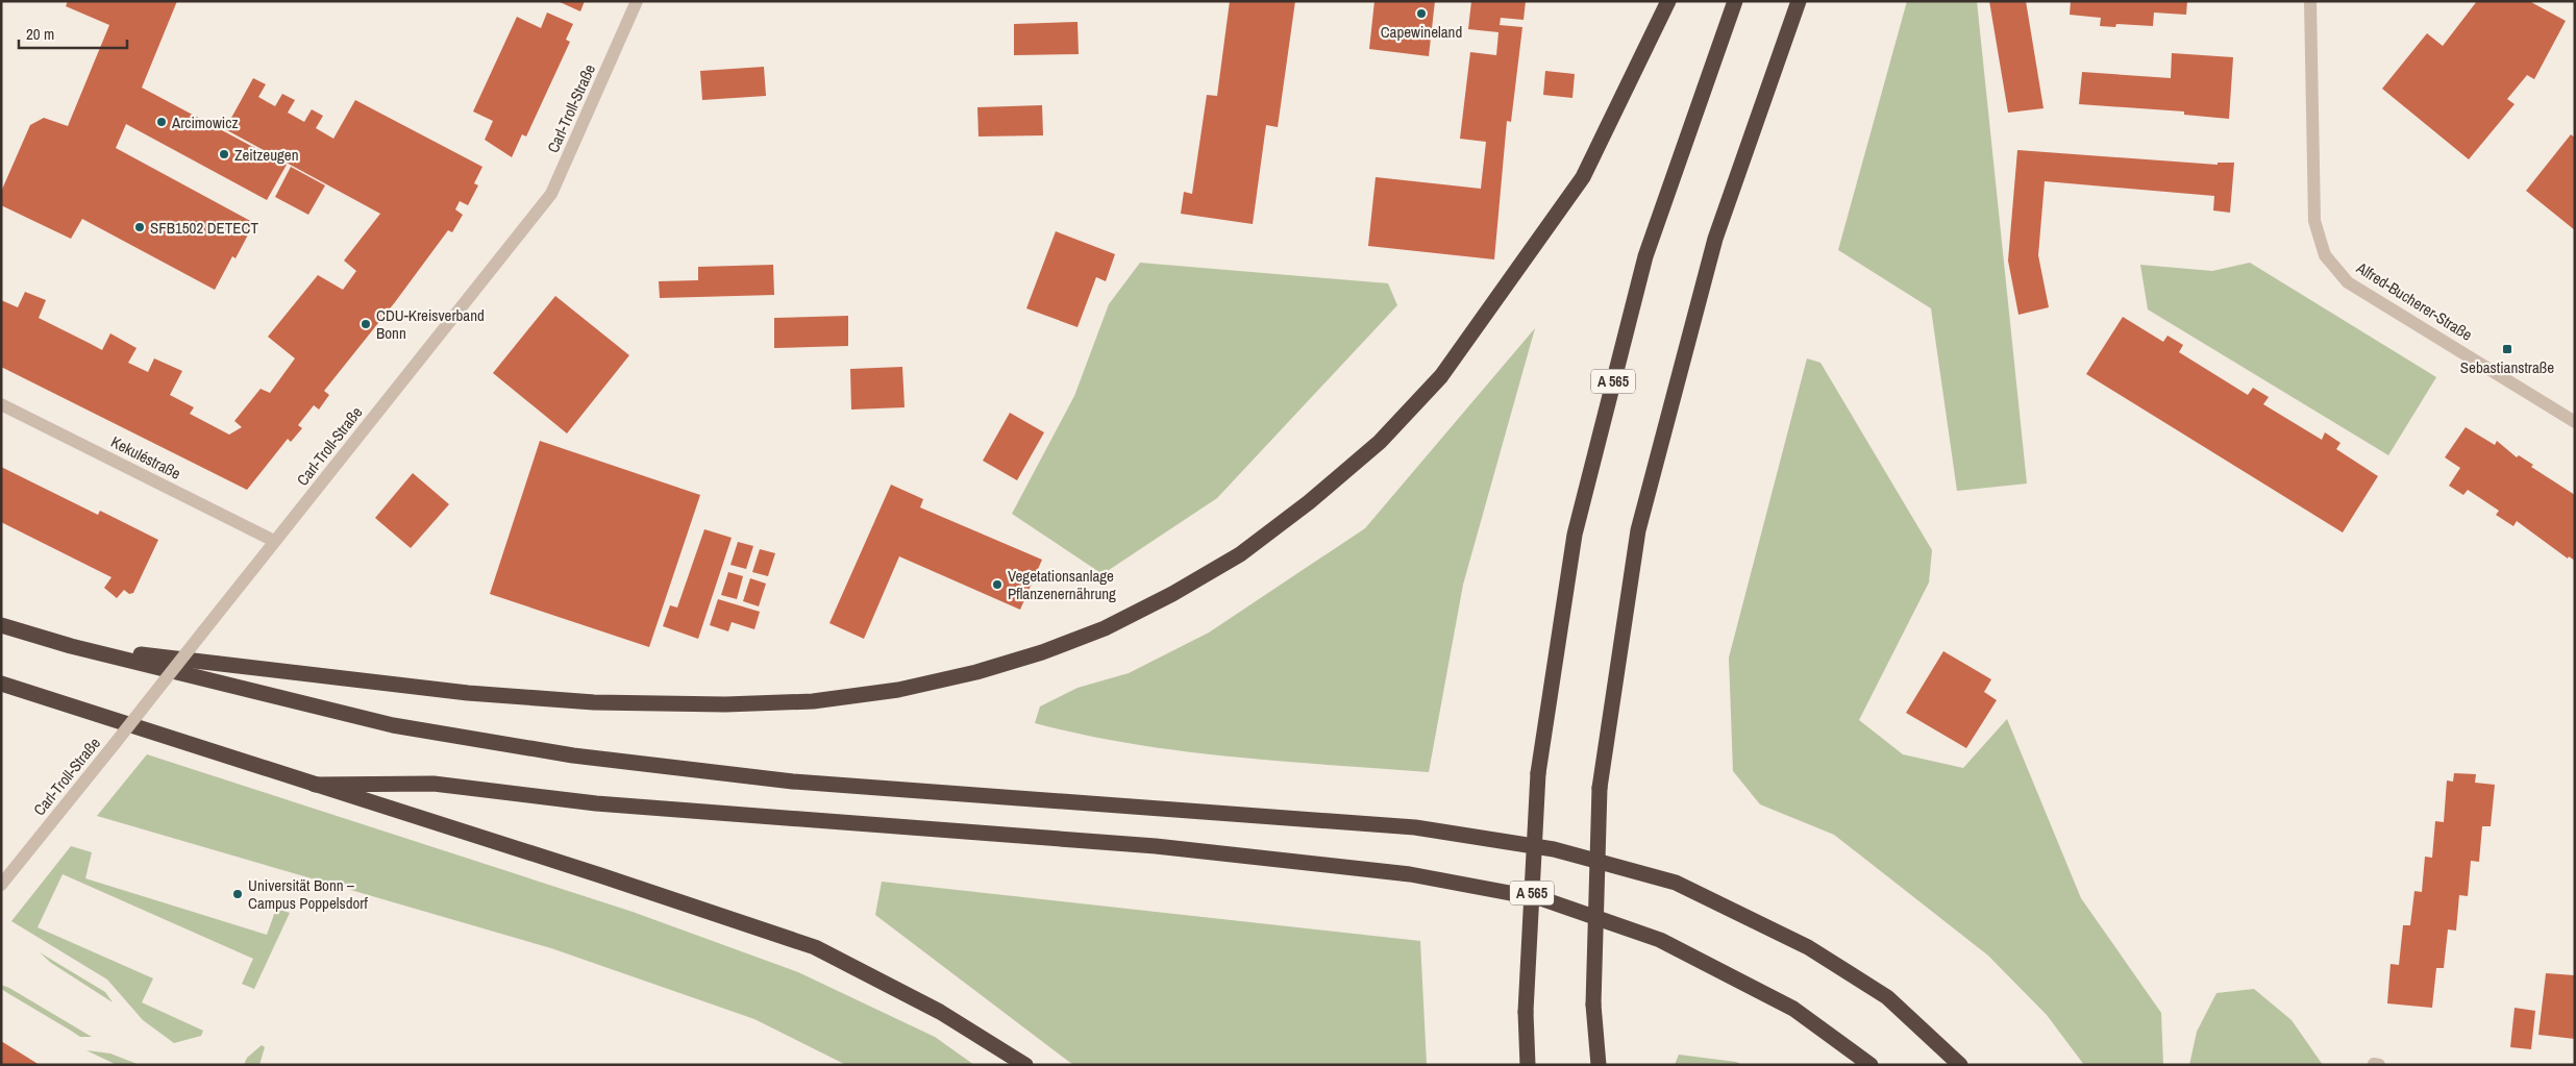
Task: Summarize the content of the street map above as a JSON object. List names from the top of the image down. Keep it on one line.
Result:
{"streets":{"highway":["A 565"],"street":["Carl-Troll-Straße","Alfred-Bucherer-Straße","Kekuléstraße"]},"crossings":[["Carl-Troll-Straße","Kekuléstraße"]],"places":{"other":["Capewineland","Arcimowicz","Zeitzeugen","SFB1502 DETECT","CDU-Kreisverband Bonn","Vegetationsanlage Pflanzenernährung","Universität Bonn – Campus Poppelsdorf"],"transit":["Sebastianstraße"]},"scale_bar":"20 m"}
